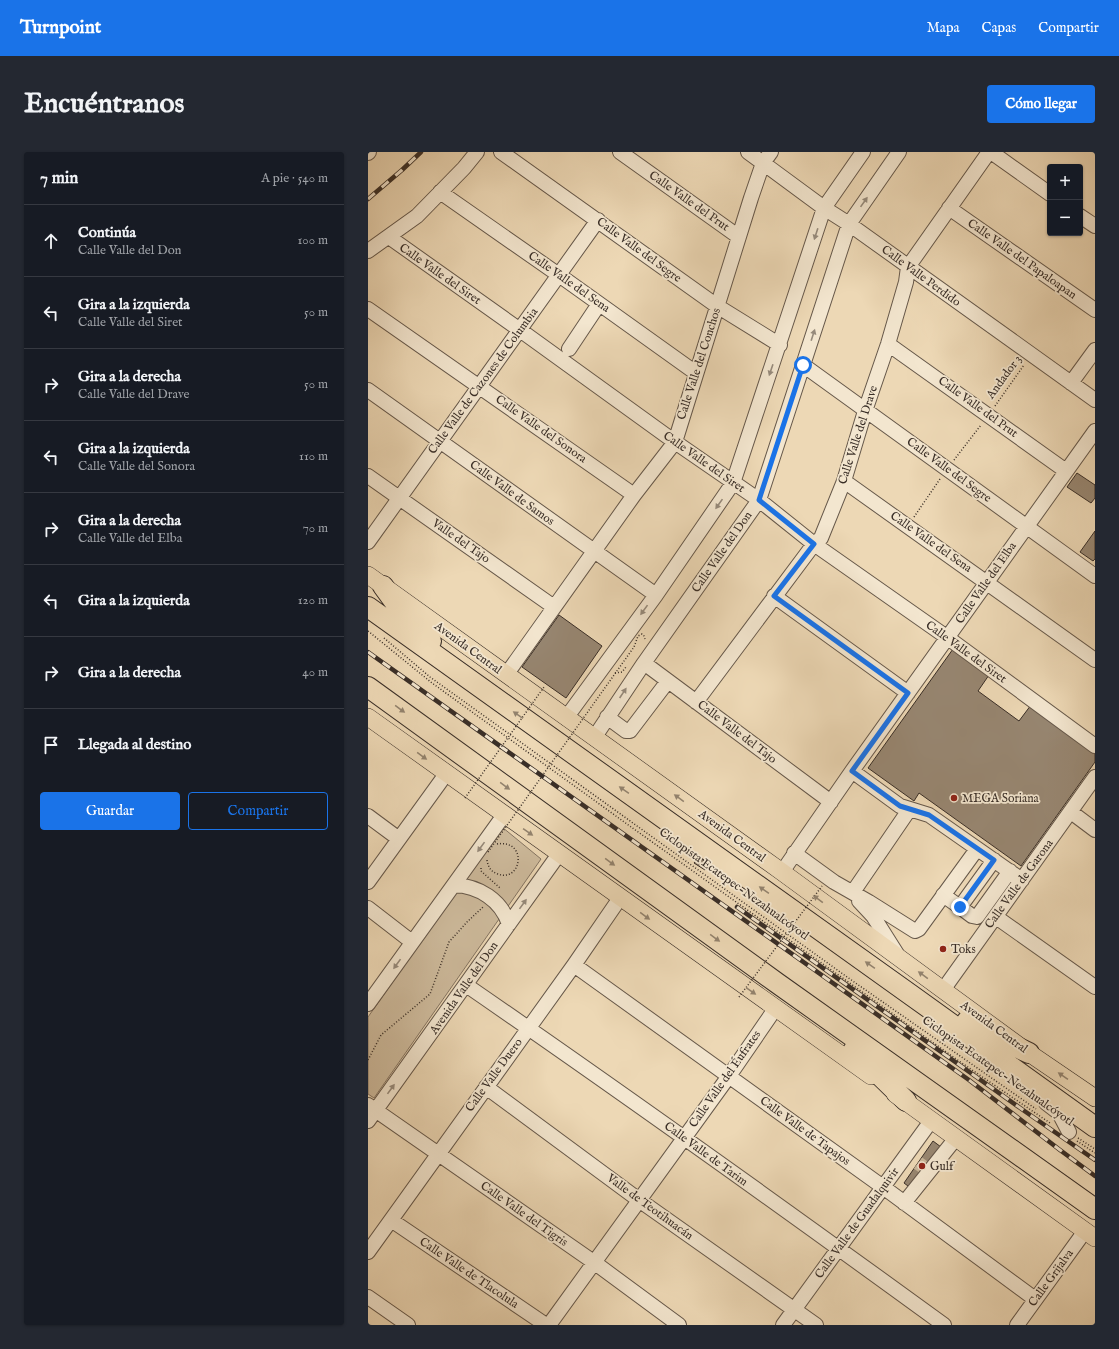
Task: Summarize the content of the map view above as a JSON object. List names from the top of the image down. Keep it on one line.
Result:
{"streets":{"highway":["Avenida Central"],"street":["Calle Valle del Prut","Calle Valle del Segre","Calle Valle del Papaloapan","Calle Valle del Siret","Calle Valle Perdido","Calle Valle del Sena","Calle Valle del Conchos","Calle Valle de Cazones de Columbia","Calle Valle del Sonora","Calle Valle del Drave","Calle Valle de Samos","Valle del Tajo","Calle Valle del Don","Calle Valle del Elba","Calle Valle del Tajo","Calle Valle de Garona","Avenida Valle del Don","Calle Valle Duero","Calle Valle del Éufrates","Calle Valle de Tapajos","Calle Valle de Tarim","Valle de Teotihuacán","Calle Valle del Tigris","Calle Valle de Guadalquivir","Calle Valle de Tlacolula","Calle Grijalva"],"path":["Andador 3","Ciclopista Ecatepec-Nezahualcóyotl"]},"crossings":[["Calle Valle del Prut","Calle Valle del Conchos"],["Calle Valle del Prut","Andador 3"],["Calle Valle del Prut","Calle Valle del Drave"],["Calle Valle del Prut","Calle Valle del Elba"],["Calle Valle del Segre","Calle Valle del Conchos"],["Calle Valle del Segre","Andador 3"],["Calle Valle del Segre","Calle Valle de Cazones de Columbia"],["Calle Valle del Segre","Calle Valle del Drave"],["Calle Valle del Segre","Calle Valle del Don"],["Calle Valle del Segre","Calle Valle del Elba"],["Calle Valle del Papaloapan","Calle Valle del Drave"],["Calle Valle del Siret","Calle Valle del Conchos"],["Calle Valle del Siret","Calle Valle de Cazones de Columbia"],["Calle Valle del Siret","Calle Valle del Drave"],["Calle Valle del Siret","Calle Valle del Don"],["Calle Valle del Siret","Calle Valle del Elba"],["Calle Valle Perdido","Calle Valle del Conchos"],["Calle Valle Perdido","Andador 3"],["Calle Valle Perdido","Calle Valle del Drave"],["Calle Valle Perdido","Calle Valle del Don"],["Calle Valle del Sena","Calle Valle del Conchos"],["Calle Valle del Sena","Andador 3"],["Calle Valle del Sena","Calle Valle de Cazones de Columbia"],["Calle Valle del Sena","Calle Valle del Drave"],["Calle Valle del Sena","Calle Valle del Elba"],["Calle Valle del Conchos","Calle Valle del Sonora"],["Calle Valle del Conchos","Calle Valle de Samos"],["Calle Valle del Conchos","Valle del Tajo"],["Calle Valle del Conchos","Avenida Central"],["Calle Valle de Cazones de Columbia","Calle Valle del Sonora"],["Calle Valle de Cazones de Columbia","Calle Valle de Samos"],["Calle Valle de Cazones de Columbia","Valle del Tajo"],["Calle Valle del Drave","Calle Valle del Tajo"],["Calle Valle del Don","Avenida Central"],["Calle Valle del Don","Calle Valle del Tajo"],["Calle Valle del Elba","Avenida Central"],["Calle Valle del Elba","Calle Valle del Tajo"],["Avenida Central","Calle Valle de Garona"],["Avenida Valle del Don","Calle Valle de Tarim"],["Avenida Valle del Don","Calle Valle del Tigris"],["Calle Valle Duero","Calle Valle de Tapajos"],["Calle Valle Duero","Calle Valle de Tarim"],["Calle Valle Duero","Valle de Teotihuacán"],["Calle Valle Duero","Calle Valle del Tigris"],["Calle Valle Duero","Calle Valle de Tlacolula"],["Calle Valle del Éufrates","Calle Valle de Tapajos"],["Calle Valle del Éufrates","Calle Valle de Tarim"],["Calle Valle del Éufrates","Valle de Teotihuacán"],["Calle Valle del Éufrates","Calle Valle del Tigris"],["Calle Valle del Éufrates","Calle Valle de Tlacolula"],["Calle Valle de Tapajos","Calle Valle de Guadalquivir"],["Calle Valle de Tapajos","Calle Grijalva"],["Calle Valle de Tarim","Calle Valle de Guadalquivir"],["Valle de Teotihuacán","Calle Valle de Guadalquivir"]],"places":["MEGA Soriana","Toks","Gulf"],"page":{"header":"Turnpoint","nav":["Mapa","Capas","Compartir"],"buttons":["Cómo llegar",["Guardar","Compartir"]],"title":"Encuéntranos","heading":["7 min","A pie · 540 m"],"map_buttons":["+","−"],"list":[["Continúa","Calle Valle del Don","100 m"],["Gira a la izquierda","Calle Valle del Siret","50 m"],["Gira a la derecha","Calle Valle del Drave","50 m"],["Gira a la izquierda","Calle Valle del Sonora","110 m"],["Gira a la derecha","Calle Valle del Elba","70 m"],["Gira a la izquierda","120 m"],["Gira a la derecha","40 m"],"Llegada al destino"]}}
